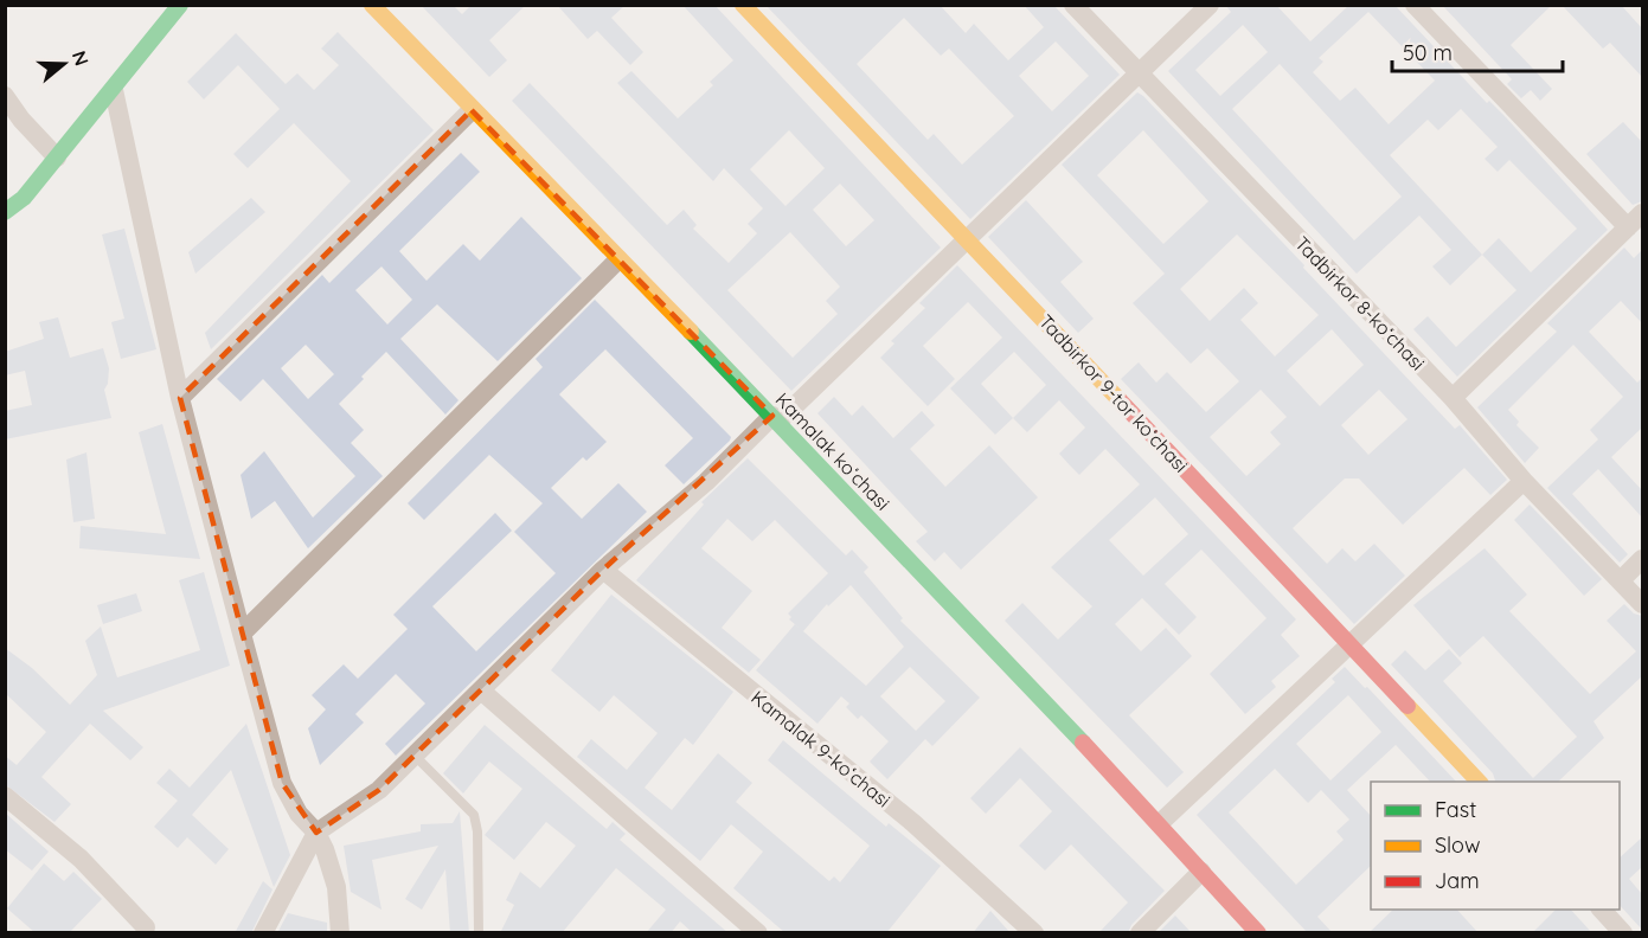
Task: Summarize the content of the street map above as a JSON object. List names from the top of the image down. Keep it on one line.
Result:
{"streets":{"street":["Tadbirkor 8-koʻchasi","Tadbirkor 9-tor koʻchasi","Kamalak koʻchasi","Kamalak 9-koʻchasi"]},"legend":["Fast","Slow","Jam"],"scale_bar":"50 m","north":"right"}
